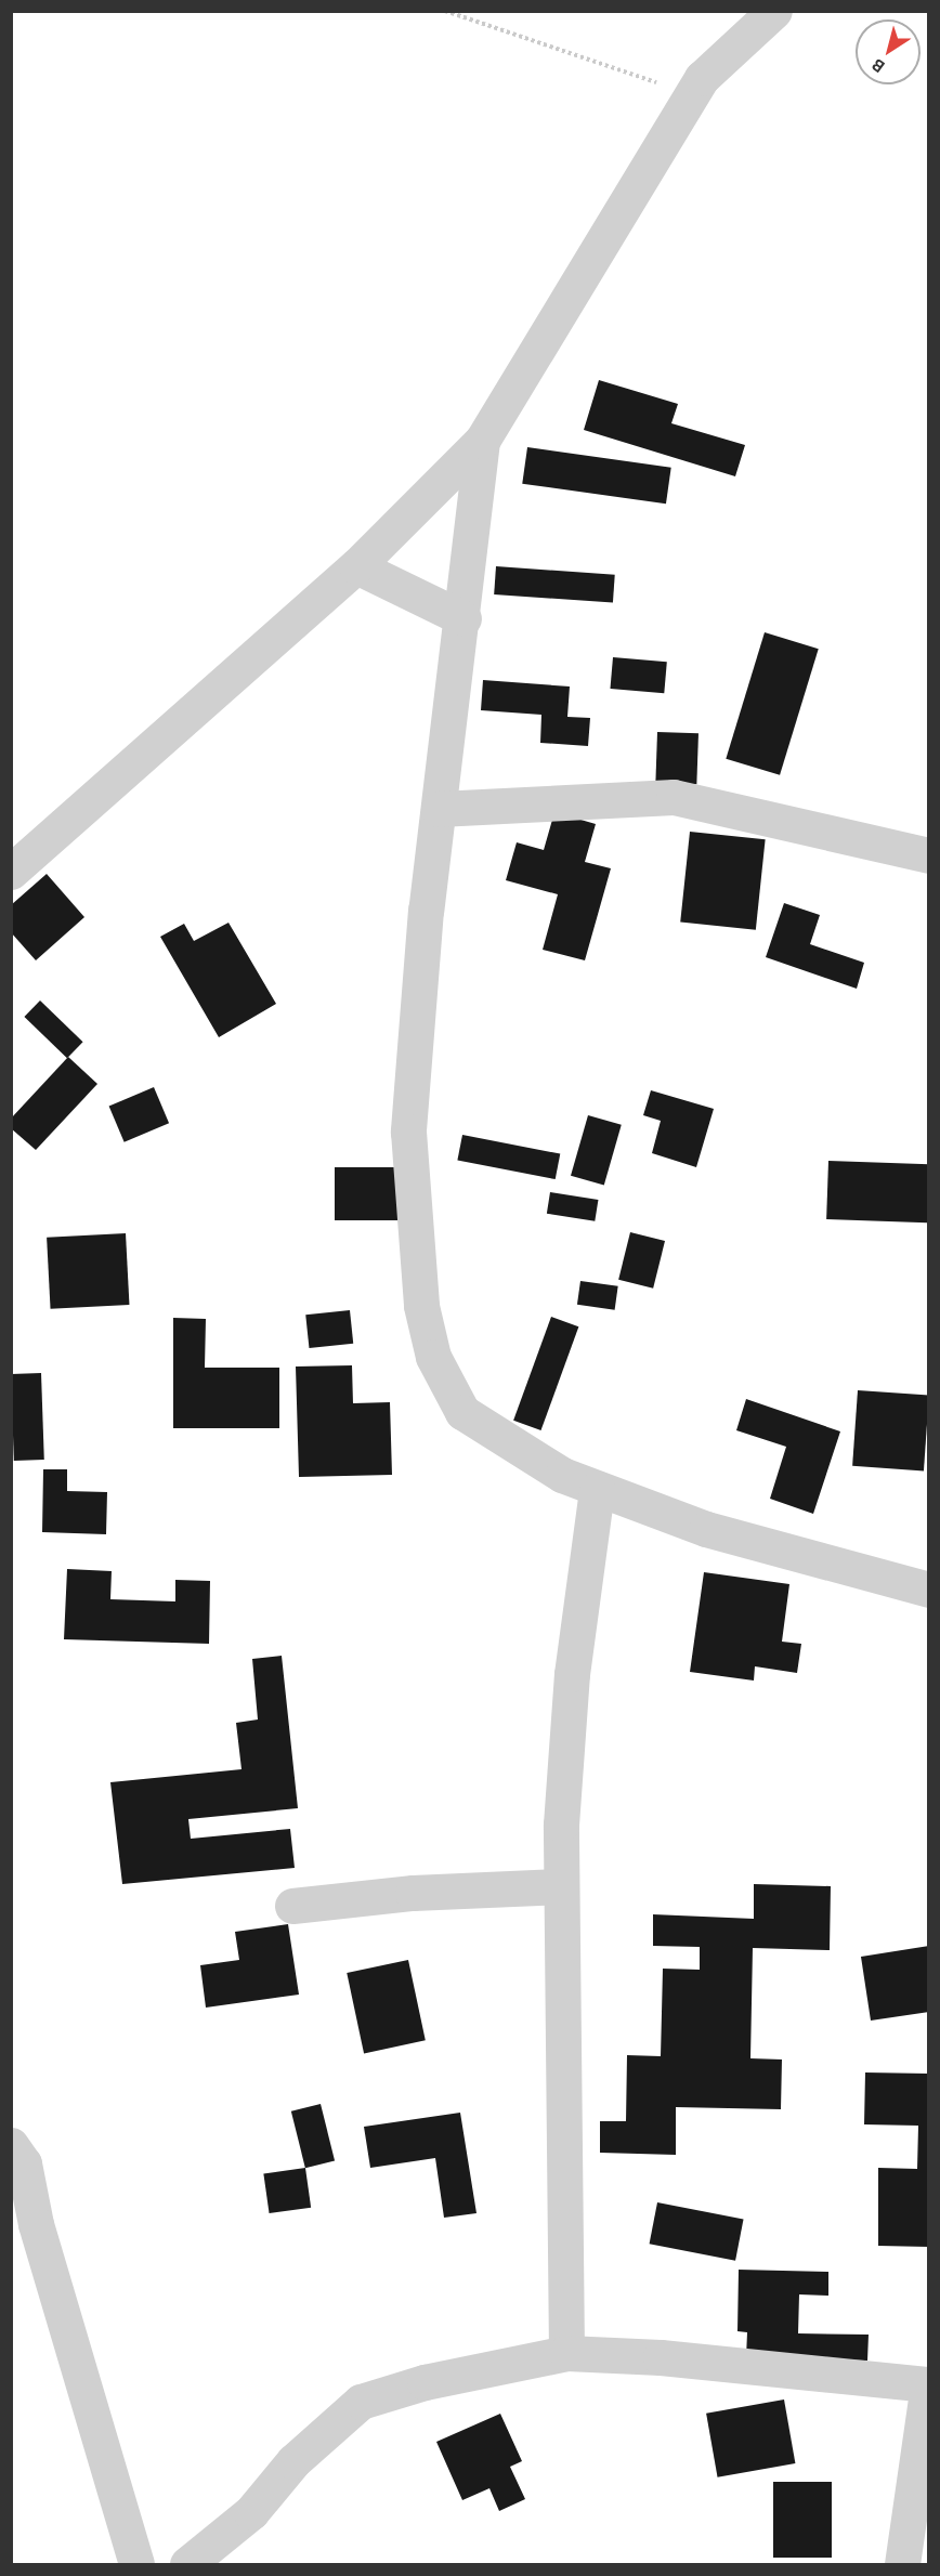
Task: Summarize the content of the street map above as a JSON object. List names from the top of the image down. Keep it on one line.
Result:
{"north":"bottom left"}
